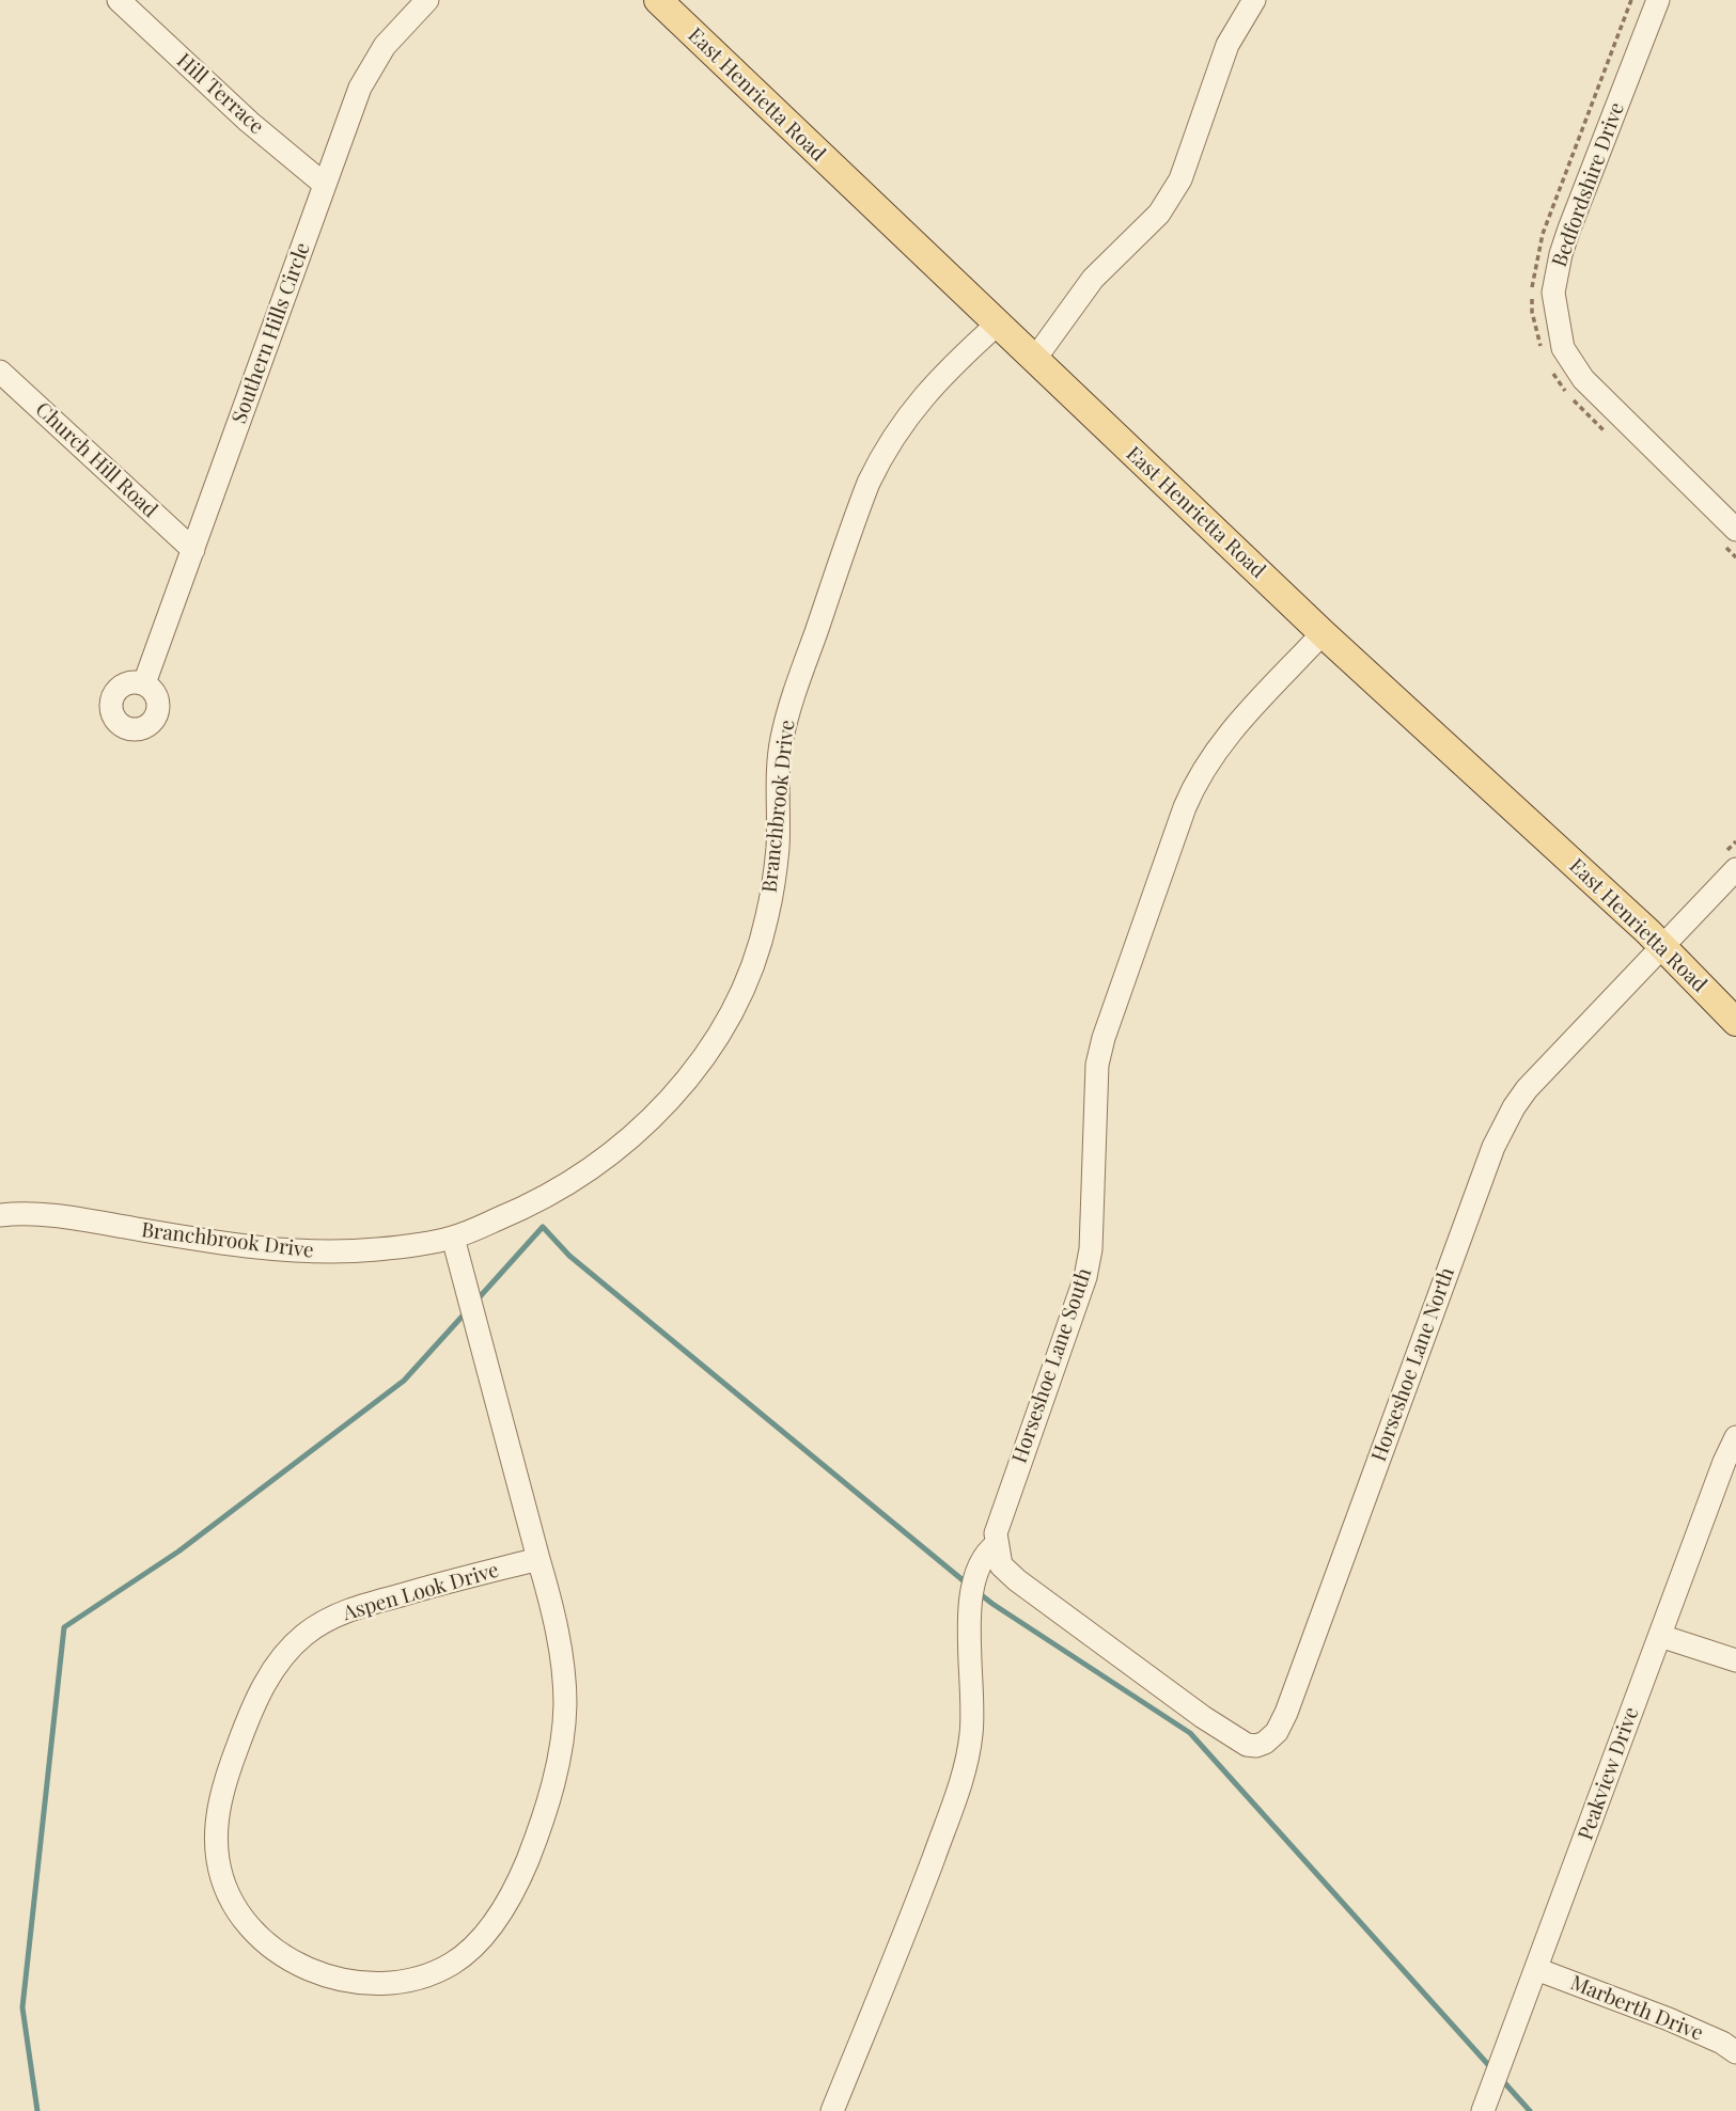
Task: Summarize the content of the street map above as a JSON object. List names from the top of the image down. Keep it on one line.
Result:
{"streets":{"main road":["East Henrietta Road"],"street":["Hill Terrace","Bedfordshire Drive","Southern Hills Circle","Church Hill Road","Branchbrook Drive","Horseshoe Lane North","Horseshoe Lane South","Aspen Look Drive","Peakview Drive","Marberth Drive"]},"crossings":[["Hill Terrace","Southern Hills Circle"],["East Henrietta Road","Branchbrook Drive"],["East Henrietta Road","Horseshoe Lane North"],["East Henrietta Road","Horseshoe Lane South"],["Southern Hills Circle","Church Hill Road"],["Branchbrook Drive","Aspen Look Drive"],["Horseshoe Lane North","Horseshoe Lane South"],["Peakview Drive","Marberth Drive"]]}
